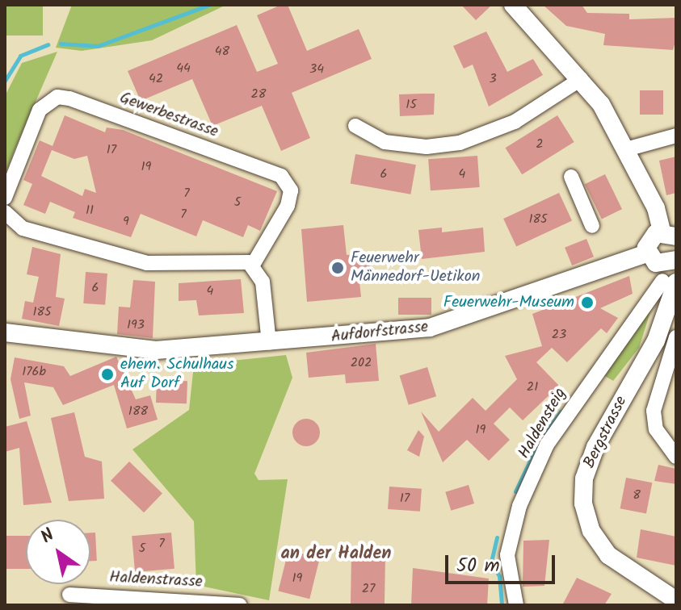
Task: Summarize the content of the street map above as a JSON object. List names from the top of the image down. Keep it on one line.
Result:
{"streets":{"street":["Gewerbestrasse","Aufdorfstrasse","Haldensteig","Bergstrasse","Haldenstrasse"]},"crossings":[["Aufdorfstrasse","Haldensteig"],["Aufdorfstrasse","Bergstrasse"],["Haldensteig","Bergstrasse"]],"districts":["an der Halden"],"places":["Feuerwehr Männedorf-Uetikon","Feuerwehr-Museum","ehem. Schulhaus Auf Dorf"],"house_numbers":["48","44","34","42","3","28","15","2","17","19","6","4","7","5","11","7","185","9","6","4","185","193","23","202","176b","21","188","19","8","17","7","5","19","27"],"scale_bar":"50 m","north":"top left"}
